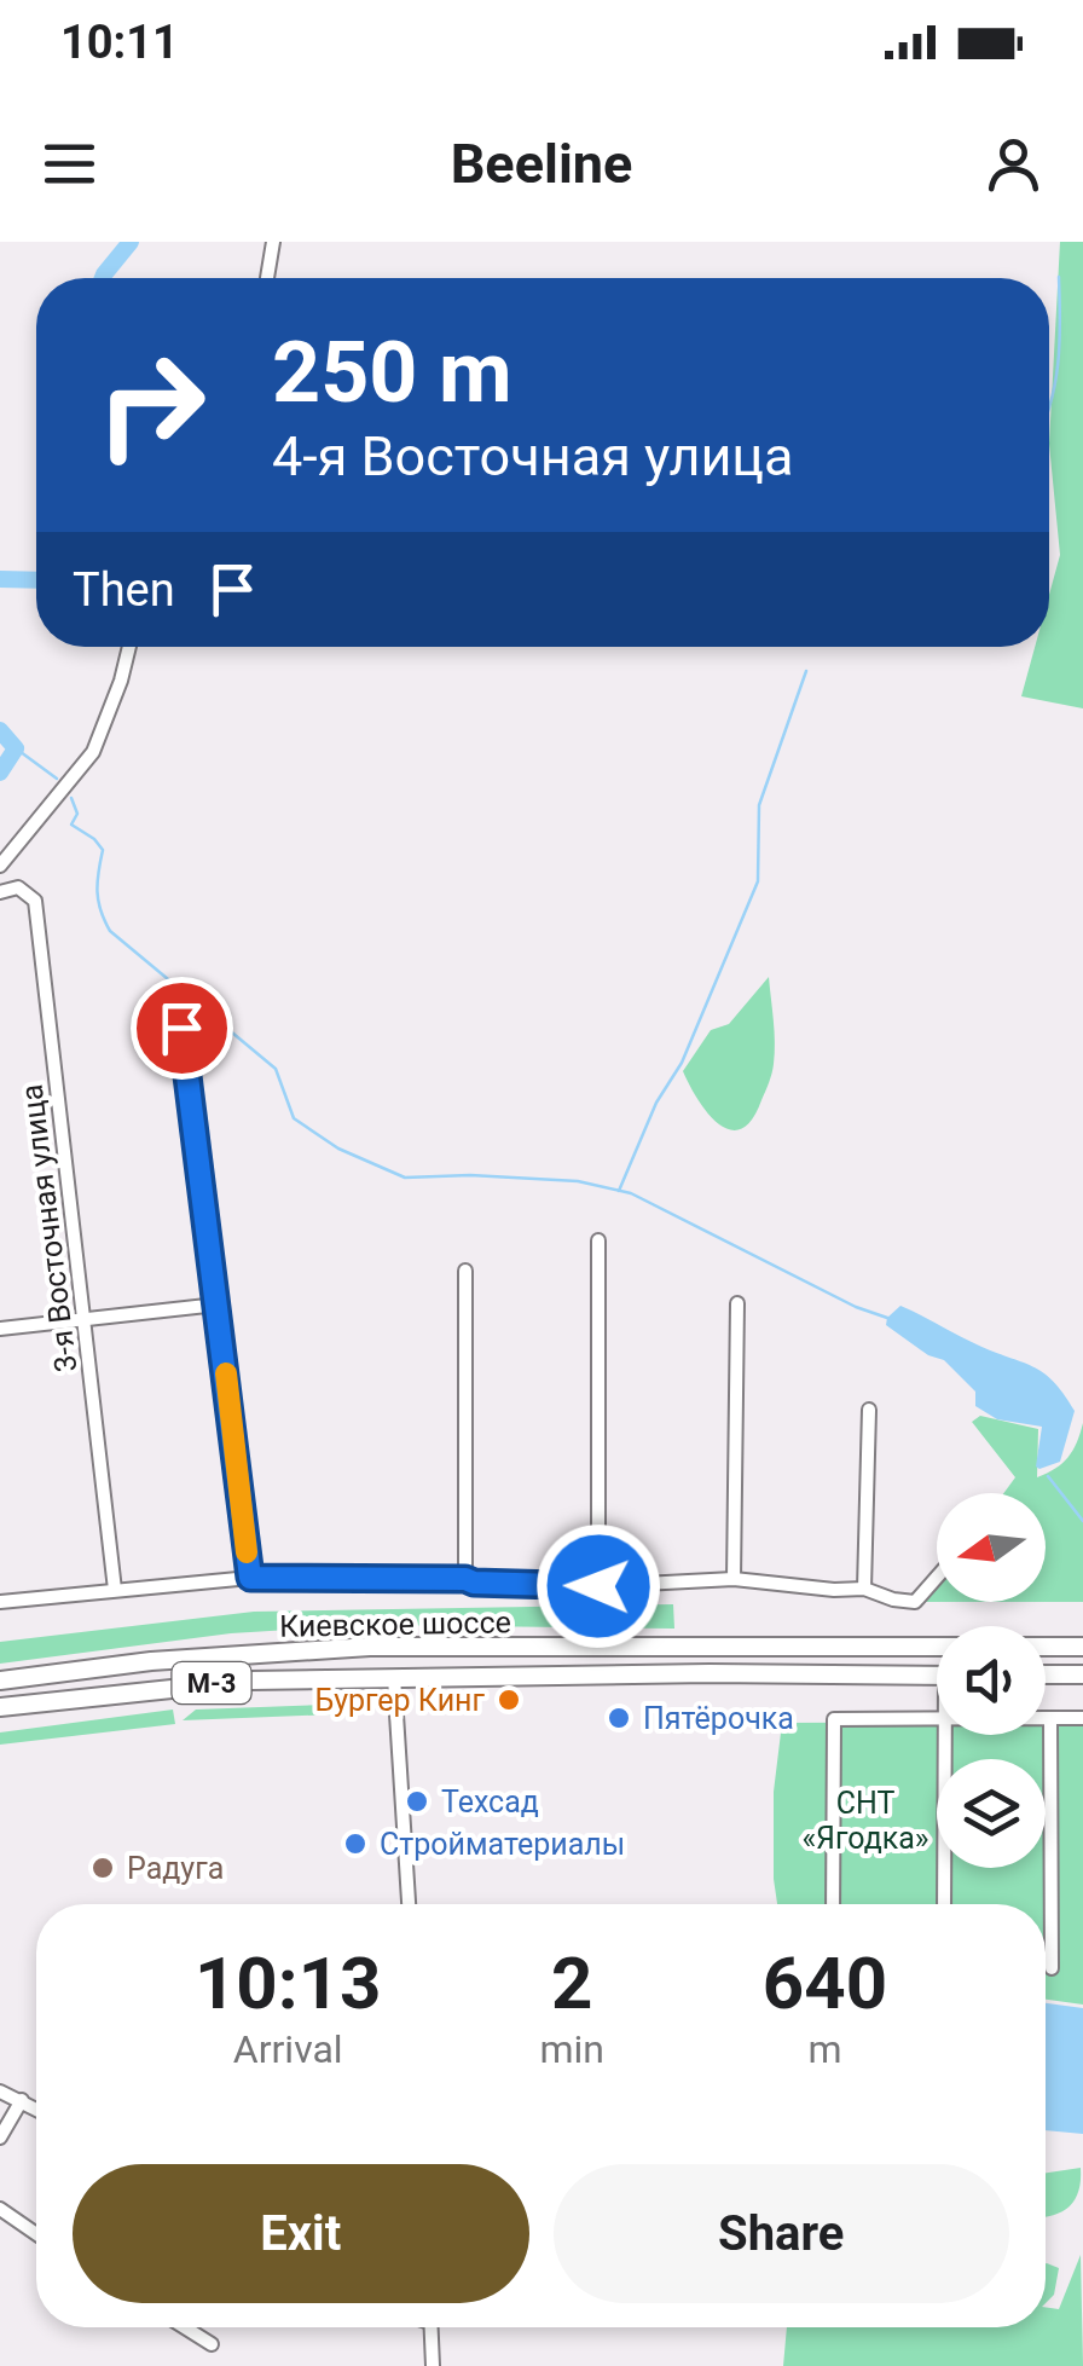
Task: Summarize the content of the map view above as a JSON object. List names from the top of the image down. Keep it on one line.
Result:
{"streets":{"highway":["Киевское шоссе","М-3"],"street":["3-я Восточная улица"]},"parks":["СНТ «Ягодка»"],"places":["Бургер Кинг","Пятёрочка","Техсад","Стройматериалы","Радуга"],"north":"left","page":{"status":"10:11","header":"Beeline","turn":["250 m","4-я Восточная улица"],"then":"Then","eta":["10:13","Arrival","2","min","640","m"],"buttons":["Exit","Share"]}}
